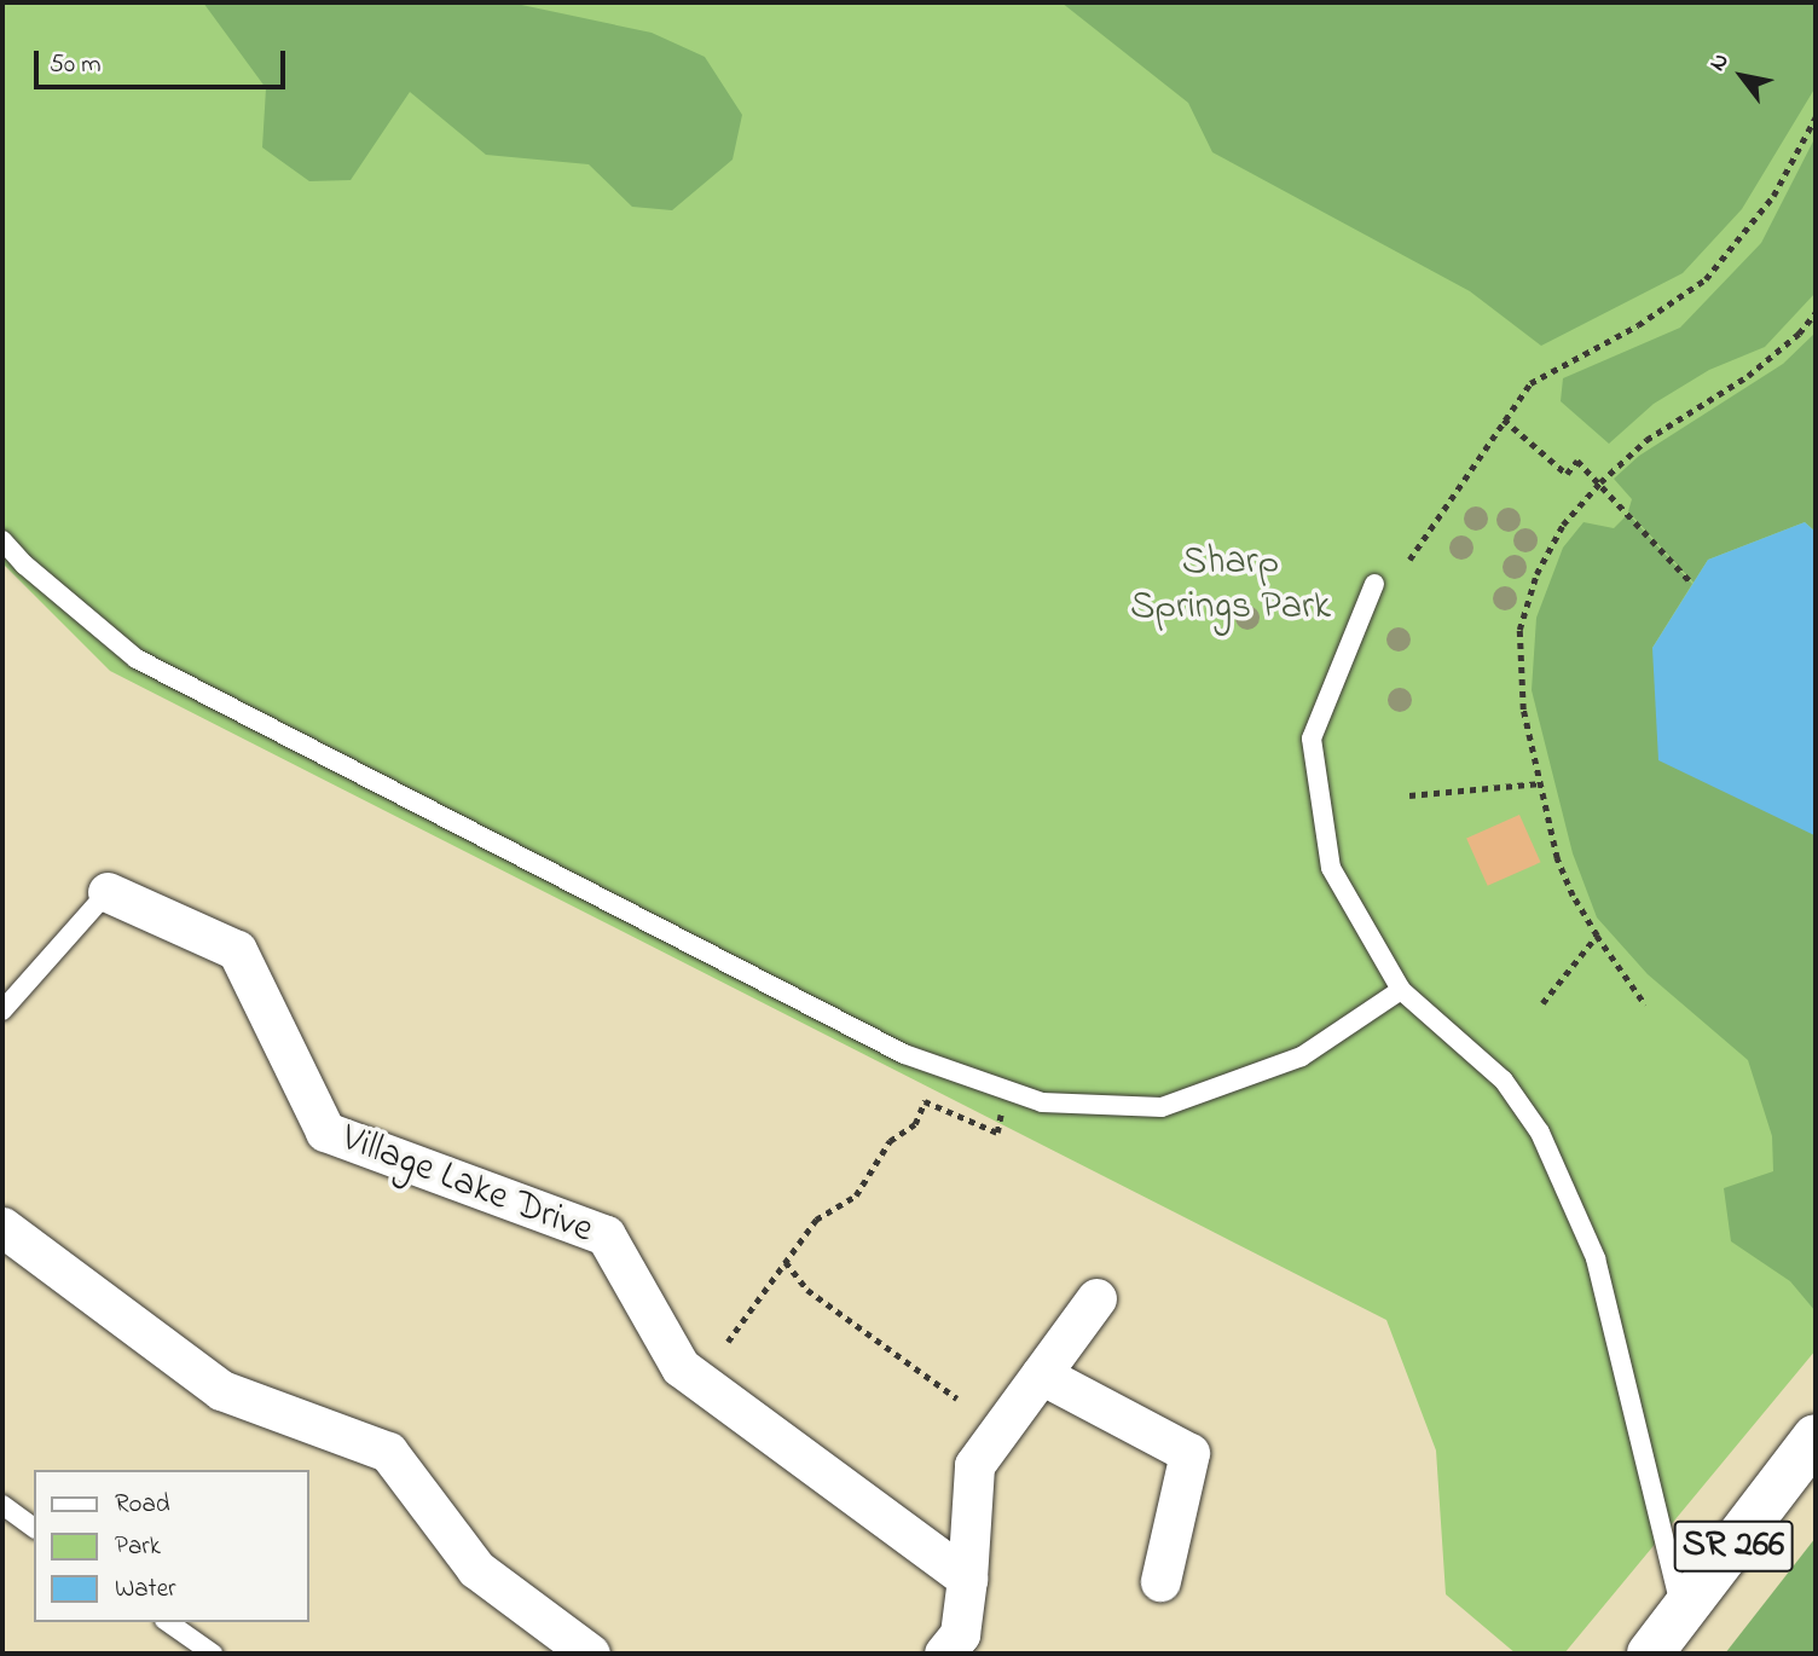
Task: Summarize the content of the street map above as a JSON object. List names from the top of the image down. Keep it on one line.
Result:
{"streets":{"main road":["SR 266"],"street":["Village Lake Drive"]},"parks":["Sharp Springs Park"],"legend":["Road","Park","Water"],"scale_bar":"50 m","north":"top left"}
